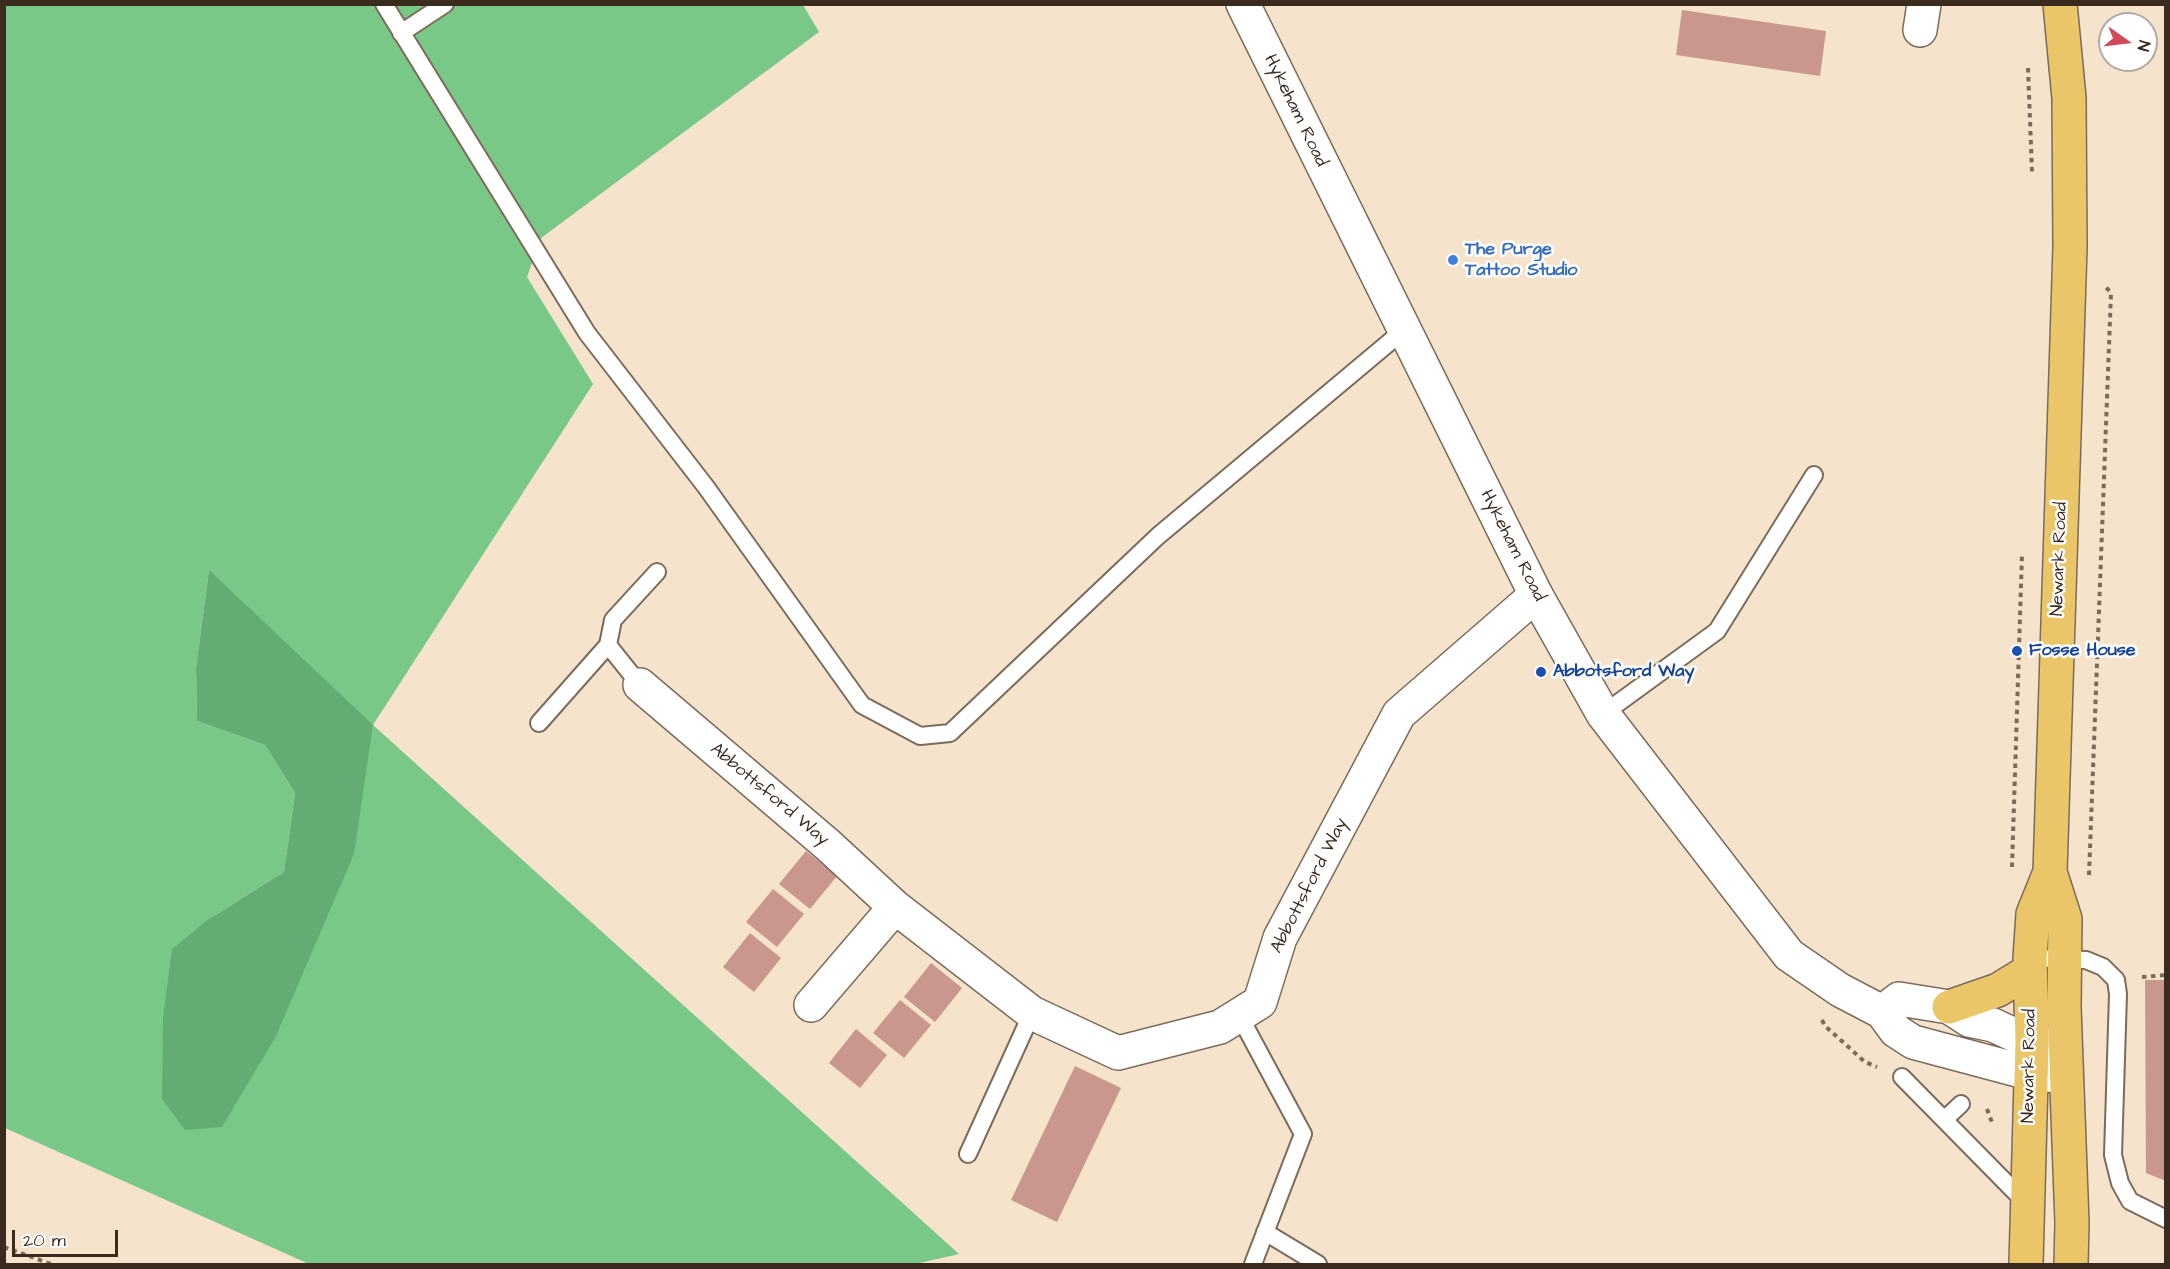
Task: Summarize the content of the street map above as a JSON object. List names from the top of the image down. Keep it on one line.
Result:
{"streets":{"main road":["Newark Road"],"street":["Hykeham Road","Abbottsford Way"]},"crossings":[["Hykeham Road","Newark Road"],["Hykeham Road","Abbottsford Way"]],"places":["The Purge Tattoo Studio","Fosse House","Abbotsford Way"],"scale_bar":"20 m","north":"right"}
